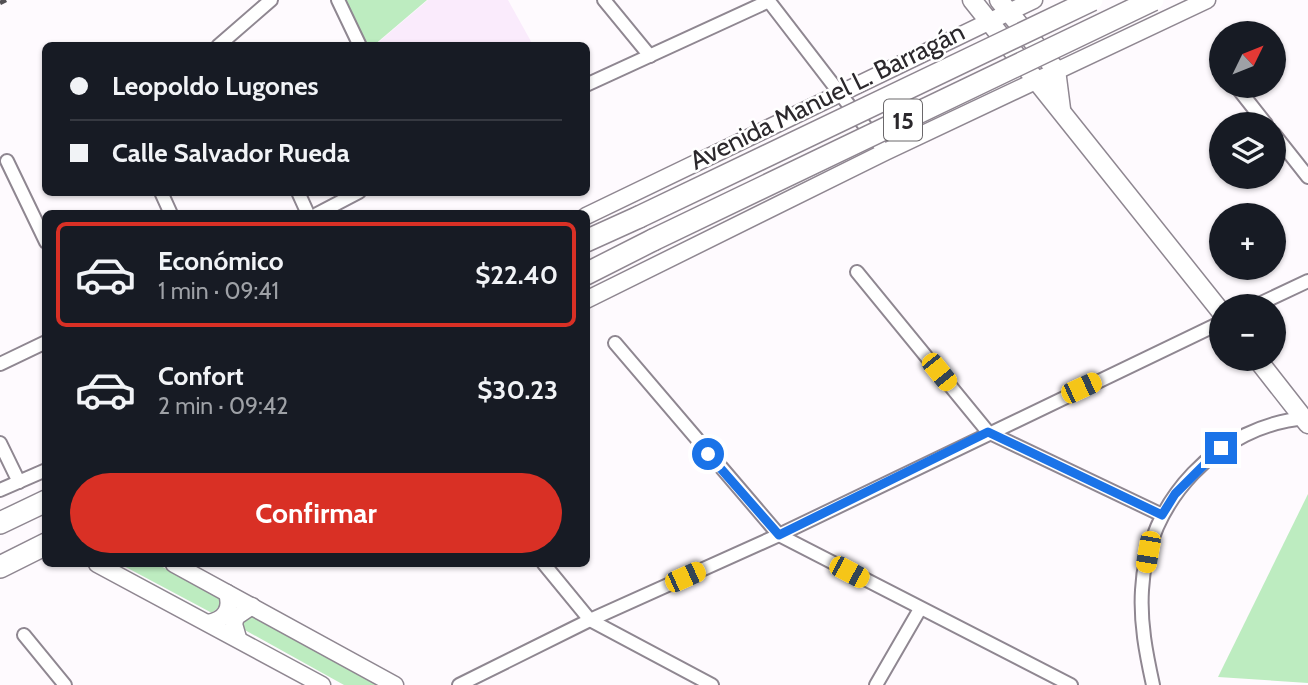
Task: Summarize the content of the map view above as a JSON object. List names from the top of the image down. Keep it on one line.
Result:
{"streets":{"highway":["Avenida Manuel L. Barragán","15"]},"north":"top right","page":{"map_buttons":["+","−"],"banner":["Leopoldo Lugones","Calle Salvador Rueda"],"list":[{"name":"Económico","note":"1 min · 09:41","value":"$22.40"},{"name":"Confort","note":"2 min · 09:42","value":"$30.23"}],"buttons":"Confirmar"}}
